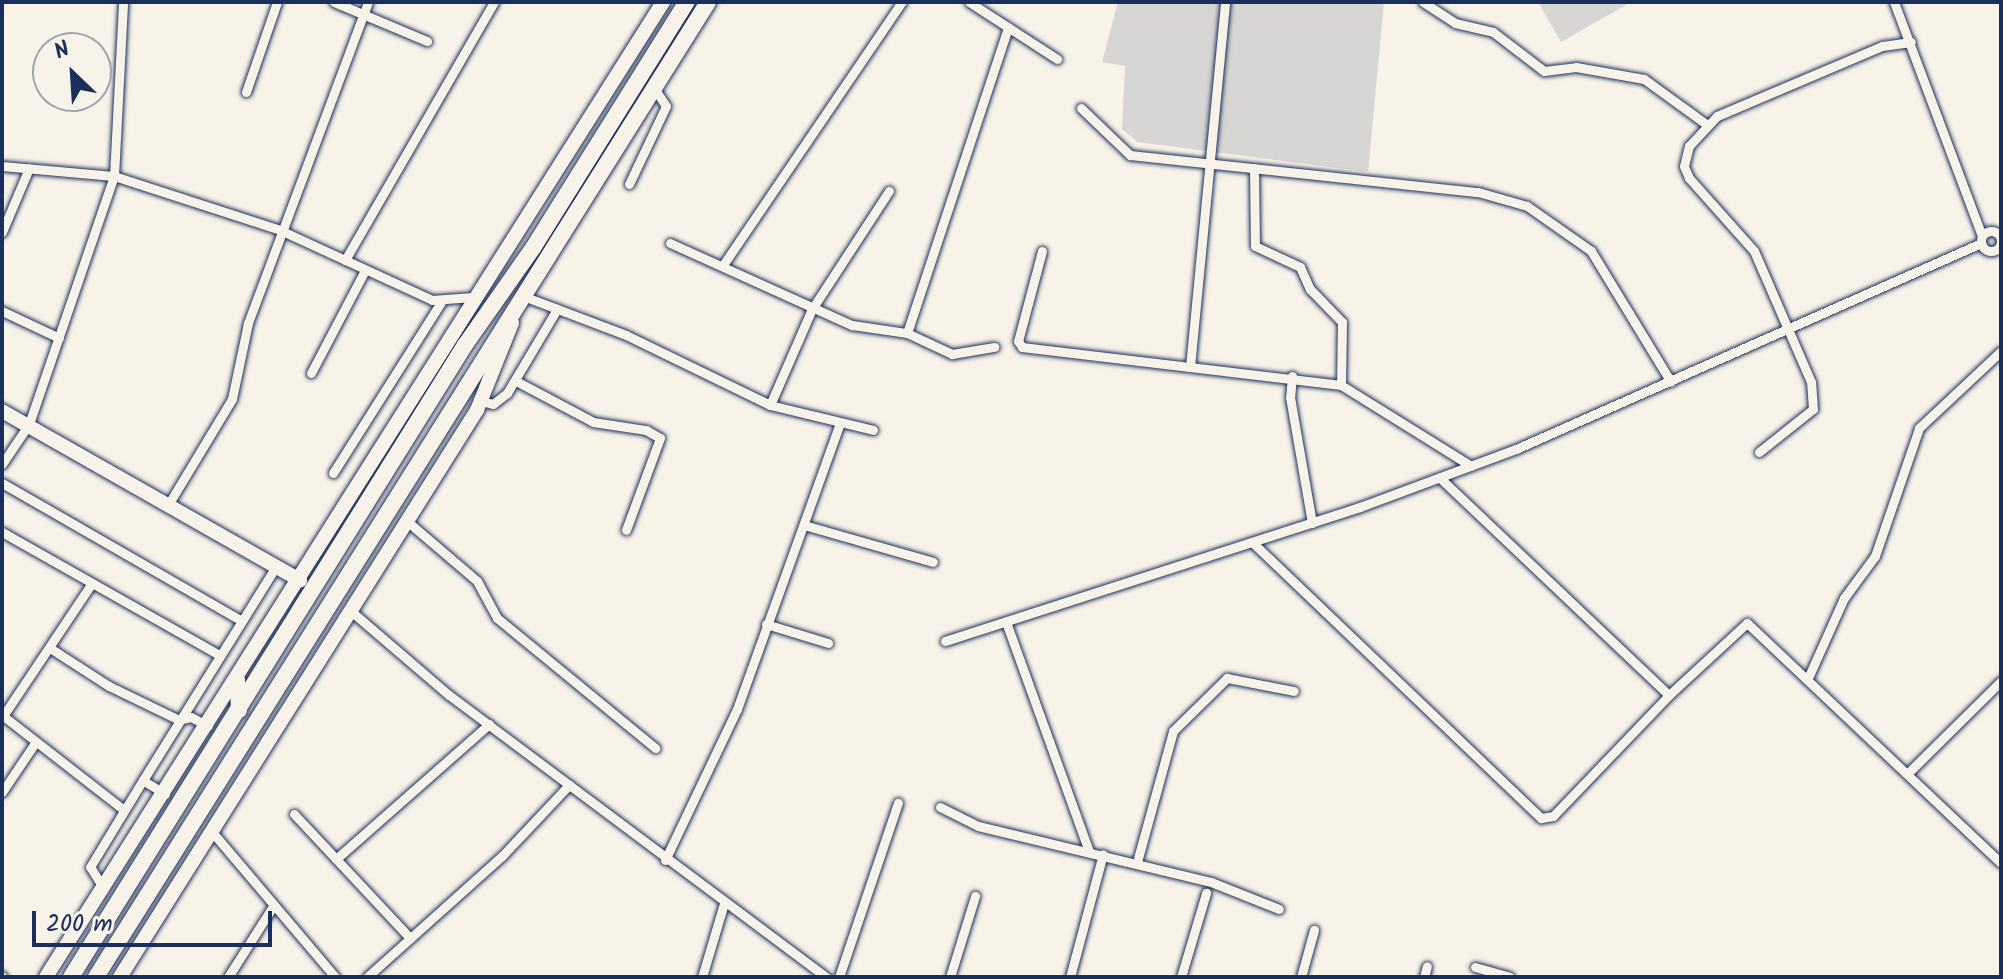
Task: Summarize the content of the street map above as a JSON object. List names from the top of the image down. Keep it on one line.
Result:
{"scale_bar":"200 m","north":"top left"}
